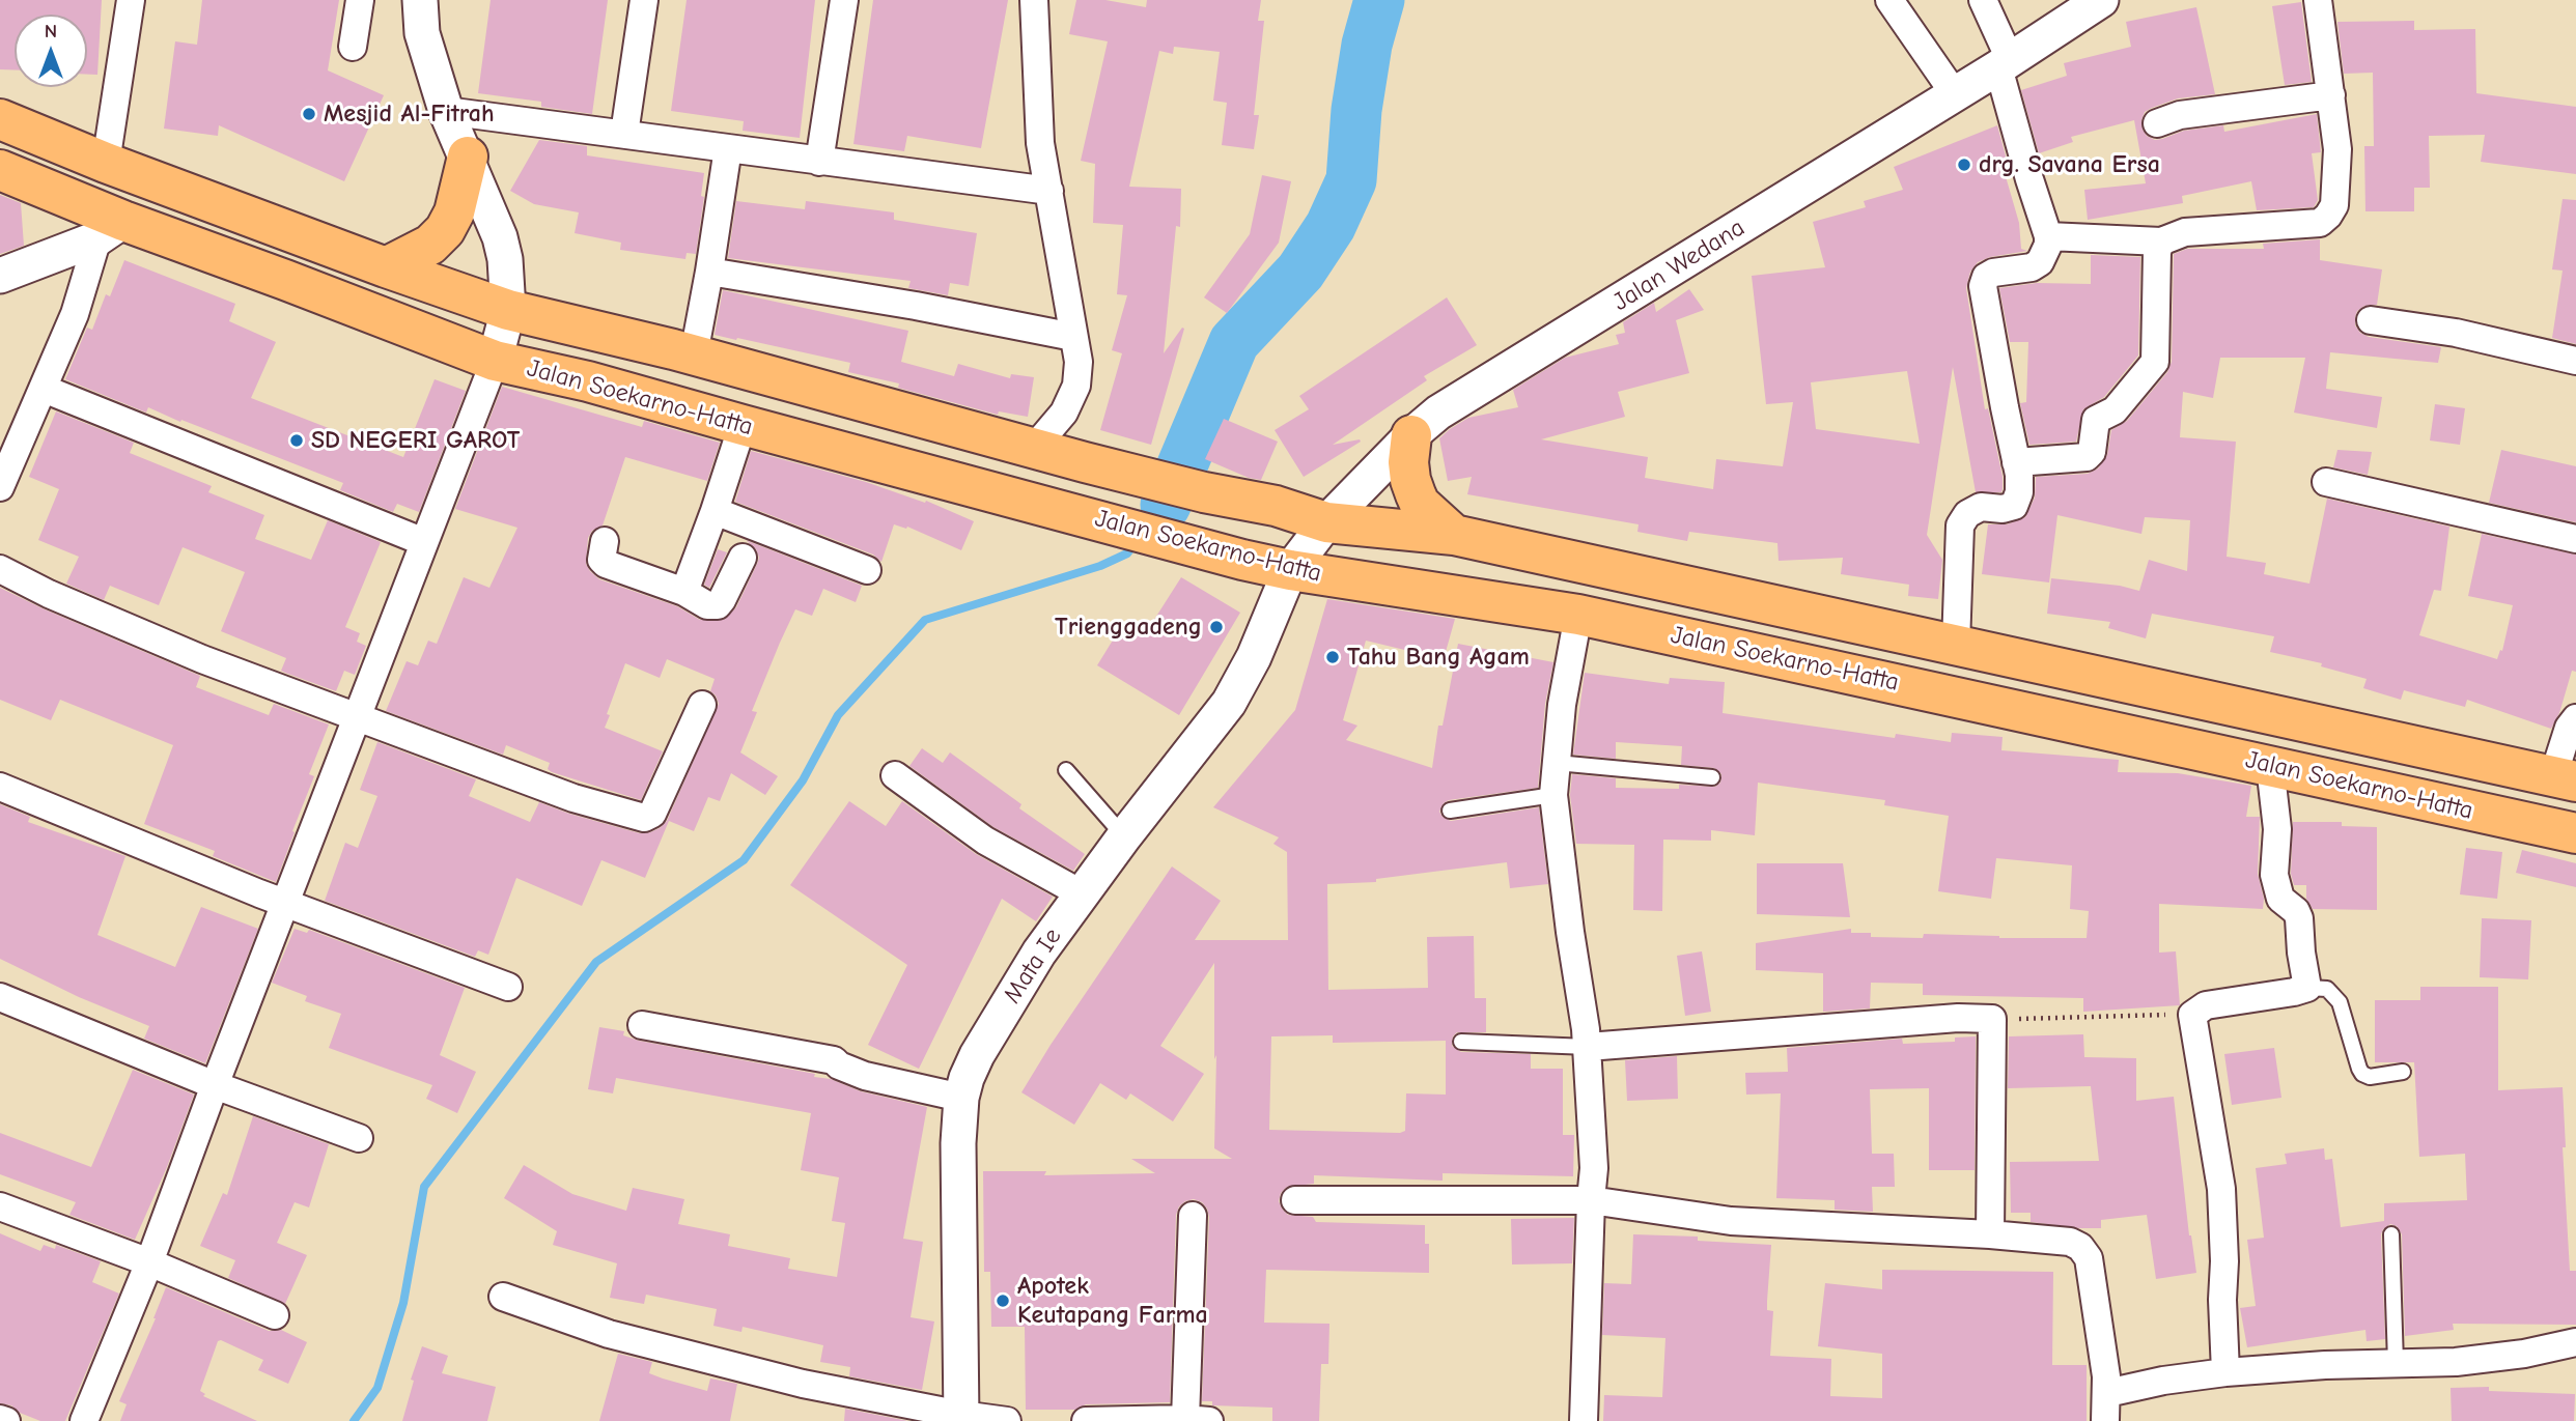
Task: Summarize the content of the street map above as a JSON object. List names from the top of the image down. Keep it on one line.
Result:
{"streets":{"highway":["Jalan Soekarno-Hatta"],"street":["Jalan Wedana","Mata Ie"]},"crossings":[["Jalan Wedana","Jalan Soekarno-Hatta"],["Jalan Wedana","Mata Ie"],["Jalan Soekarno-Hatta","Mata Ie"]],"places":["Mesjid Al-Fitrah","drg. Savana Ersa","SD NEGERI GAROT","Trienggadeng","Tahu Bang Agam","Apotek Keutapang Farma"],"north":"top"}
